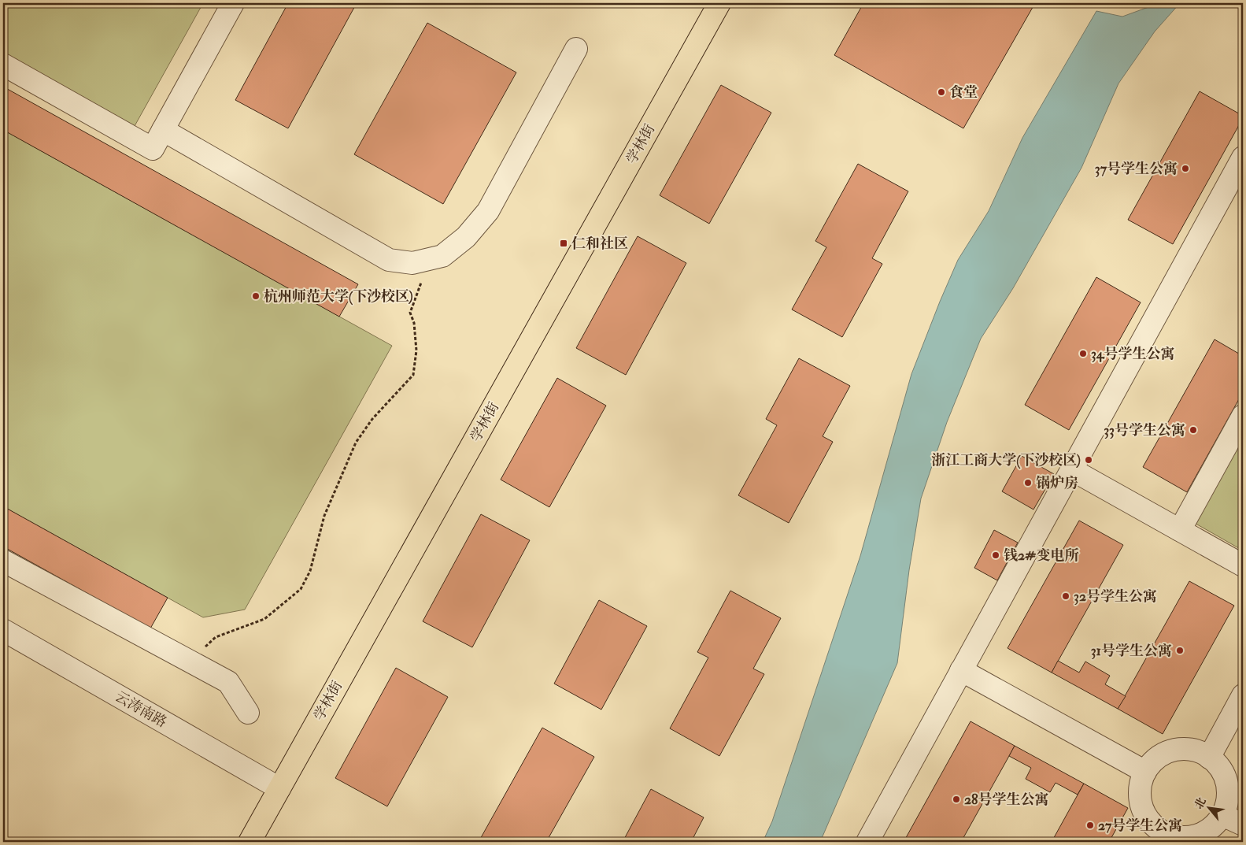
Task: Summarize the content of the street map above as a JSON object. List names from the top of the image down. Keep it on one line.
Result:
{"streets":{"main road":["学林街"],"street":["云涛南路"]},"crossings":[["学林街","云涛南路"]],"places":{"other":["食堂","37号学生公寓","杭州师范大学(下沙校区)","34号学生公寓","33号学生公寓","浙江工商大学(下沙校区)","锅炉房","钱2#变电所","32号学生公寓","31号学生公寓","28号学生公寓","27号学生公寓"],"transit":["仁和社区"]},"north":"top left"}
